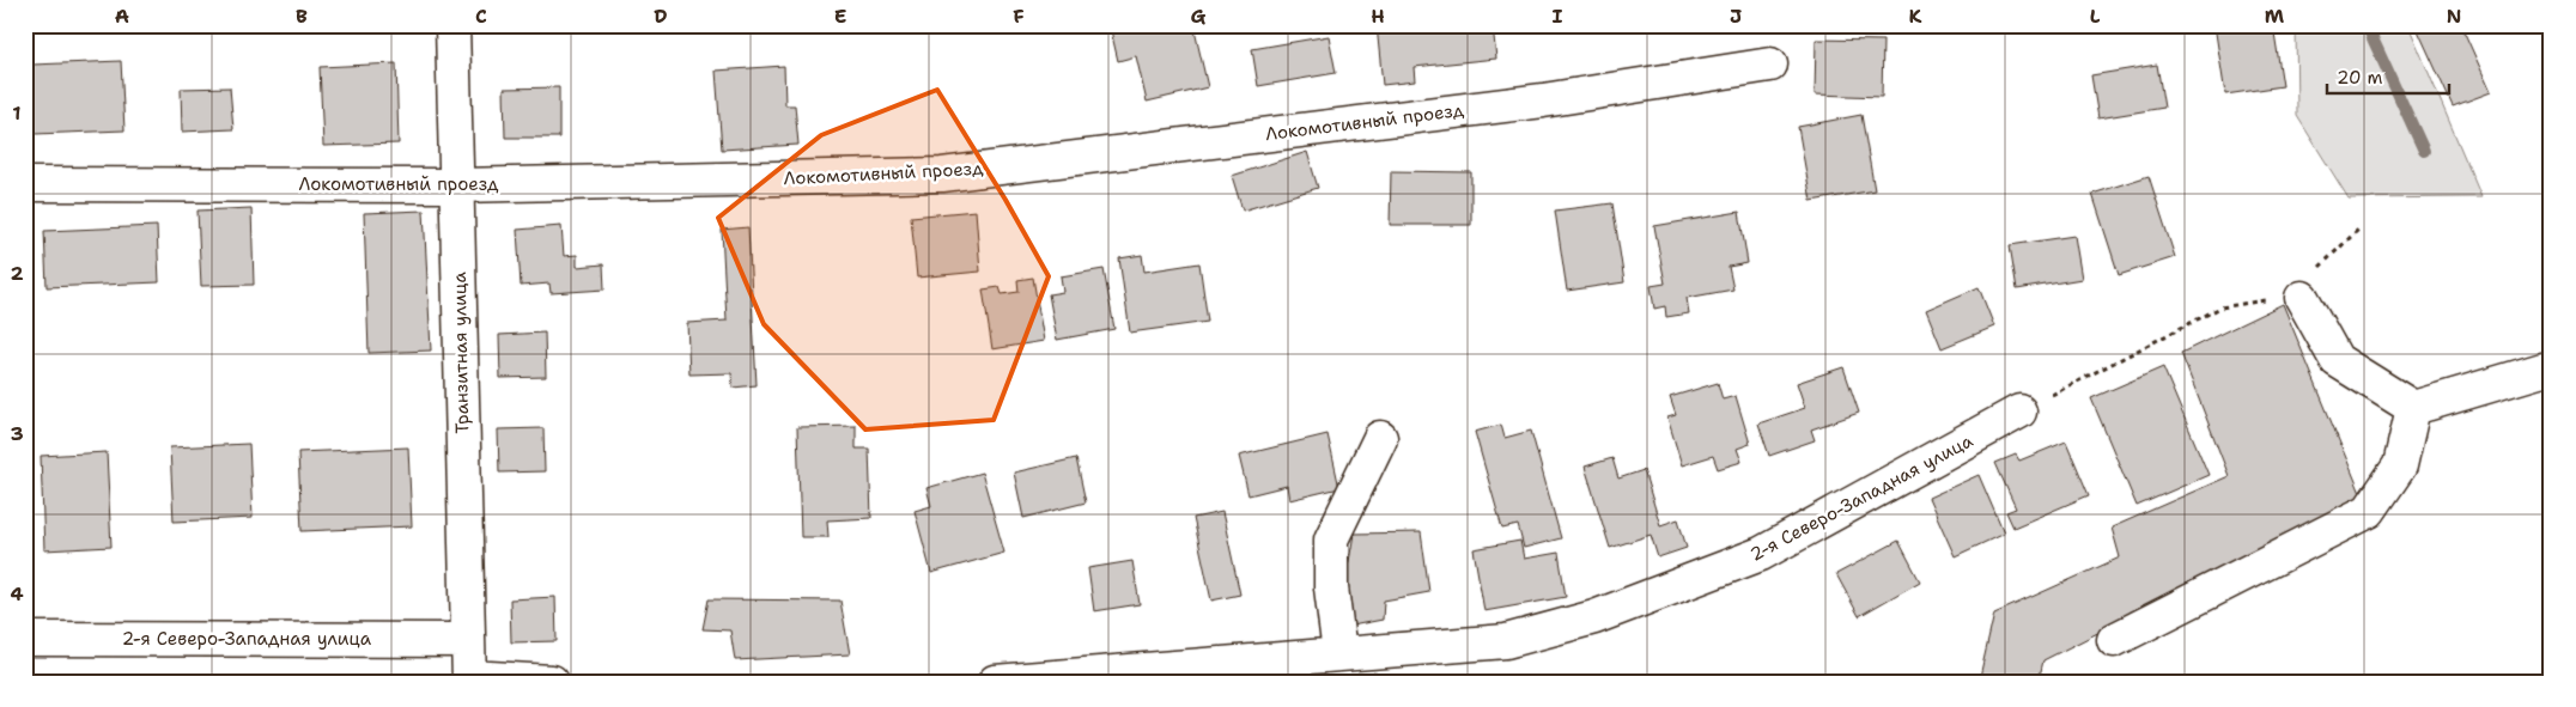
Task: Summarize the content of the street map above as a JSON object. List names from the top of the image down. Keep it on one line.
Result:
{"streets":{"street":["Локомотивный проезд","Транзитная улица","2-я Северо-Западная улица"]},"crossings":[["Локомотивный проезд","Транзитная улица"],["Транзитная улица","2-я Северо-Западная улица"]],"scale_bar":"20 m","grid":{"columns":["A","B","C","D","E","F","G","H","I","J","K","L","M","N"],"rows":["1","2","3","4"]}}
